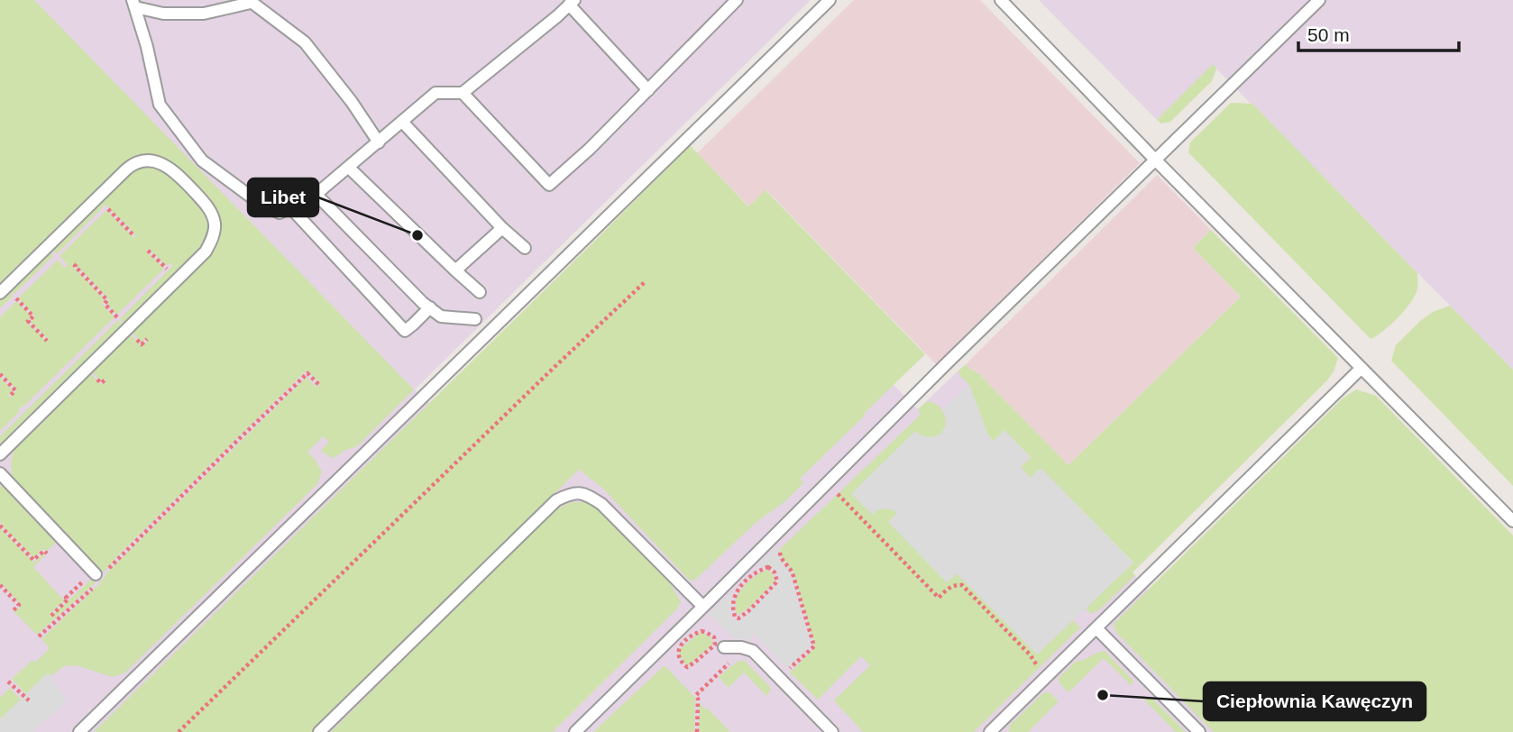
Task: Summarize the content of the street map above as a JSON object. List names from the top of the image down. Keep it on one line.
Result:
{"places":["Libet","Ciepłownia Kawęczyn"],"scale_bar":"50 m"}
